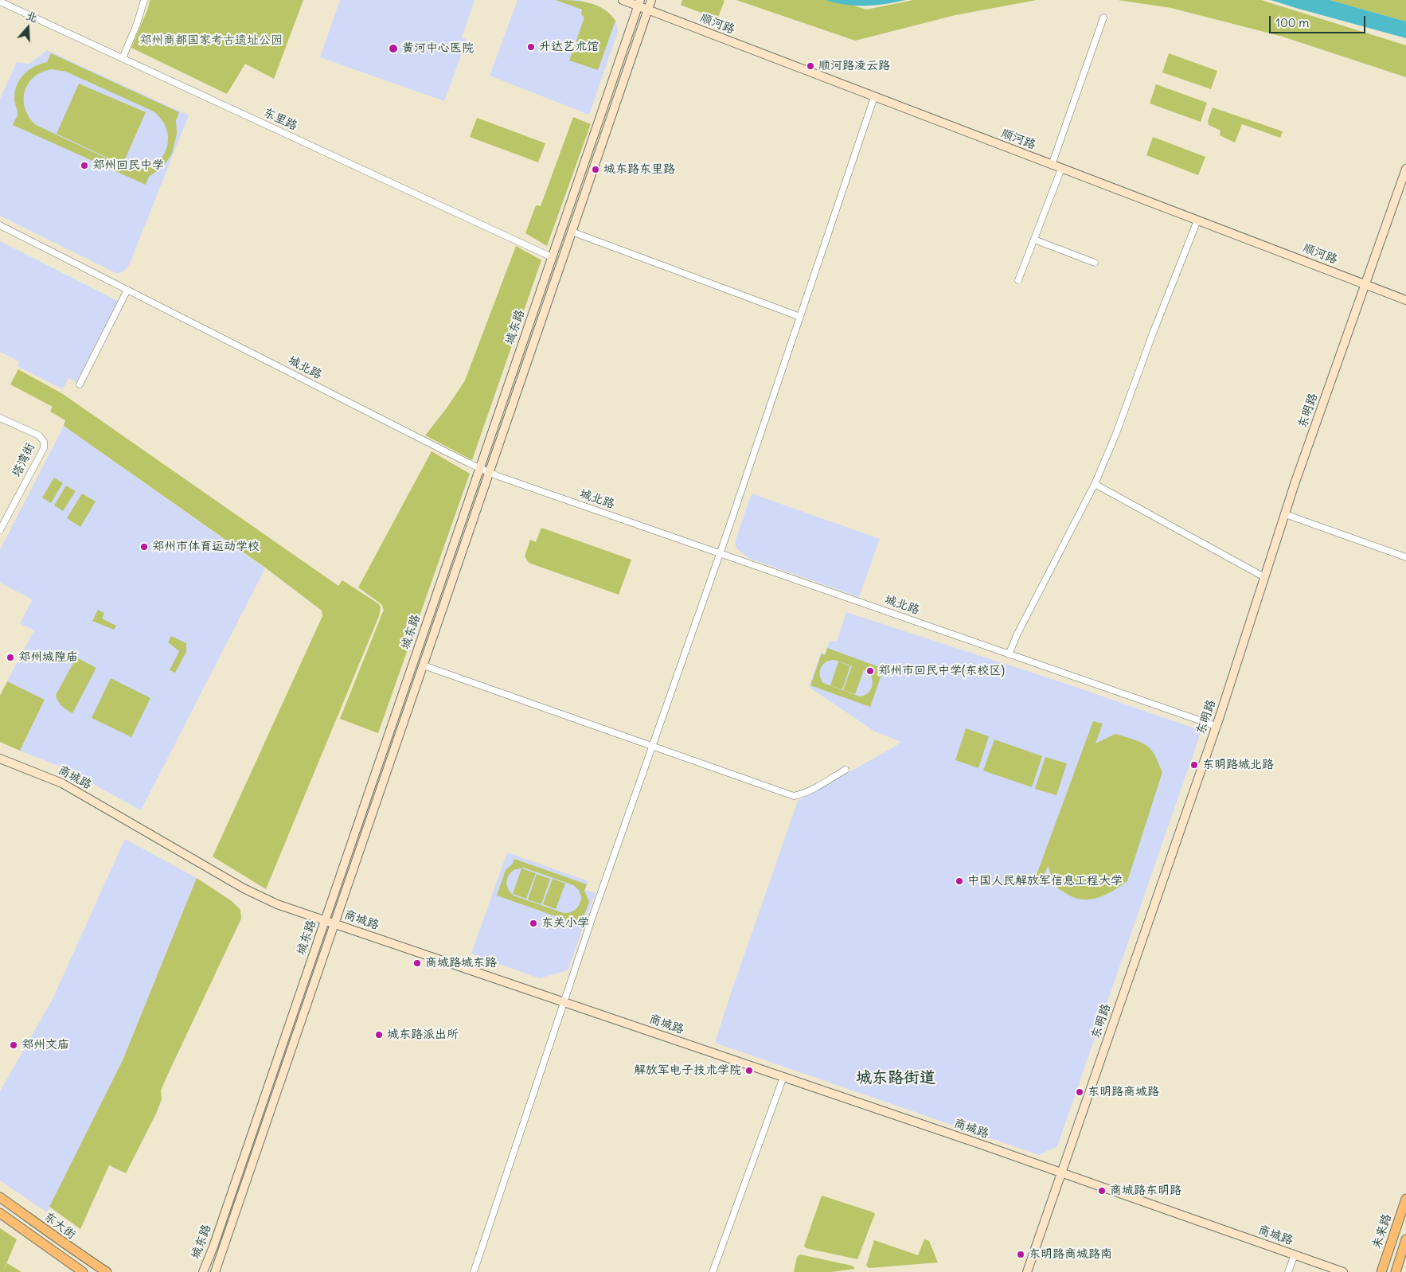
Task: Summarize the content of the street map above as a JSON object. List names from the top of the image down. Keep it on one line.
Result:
{"streets":{"main road":["东大街","未来路"],"street":["顺河路","东里路","城东路","城北路","东明路","塔湾街","商城路"]},"crossings":[["顺河路","城东路"],["顺河路","东明路"],["东里路","城东路"],["城东路","城北路"],["城东路","商城路"],["城北路","东明路"],["东明路","商城路"]],"districts":["城东路街道"],"parks":["郑州商都国家考古遗址公园"],"places":["升达艺术馆","黄河中心医院","顺河路凌云路","郑州回民中学","城东路东里路","郑州市体育运动学校","郑州城隍庙","郑州市回民中学(东校区)","东明路城北路","中国人民解放军信息工程大学","东关小学","商城路城东路","城东路派出所","郑州文庙","解放军电子技术学院","东明路商城路","商城路东明路","东明路商城路南"],"scale_bar":"100 m","north":"top"}
